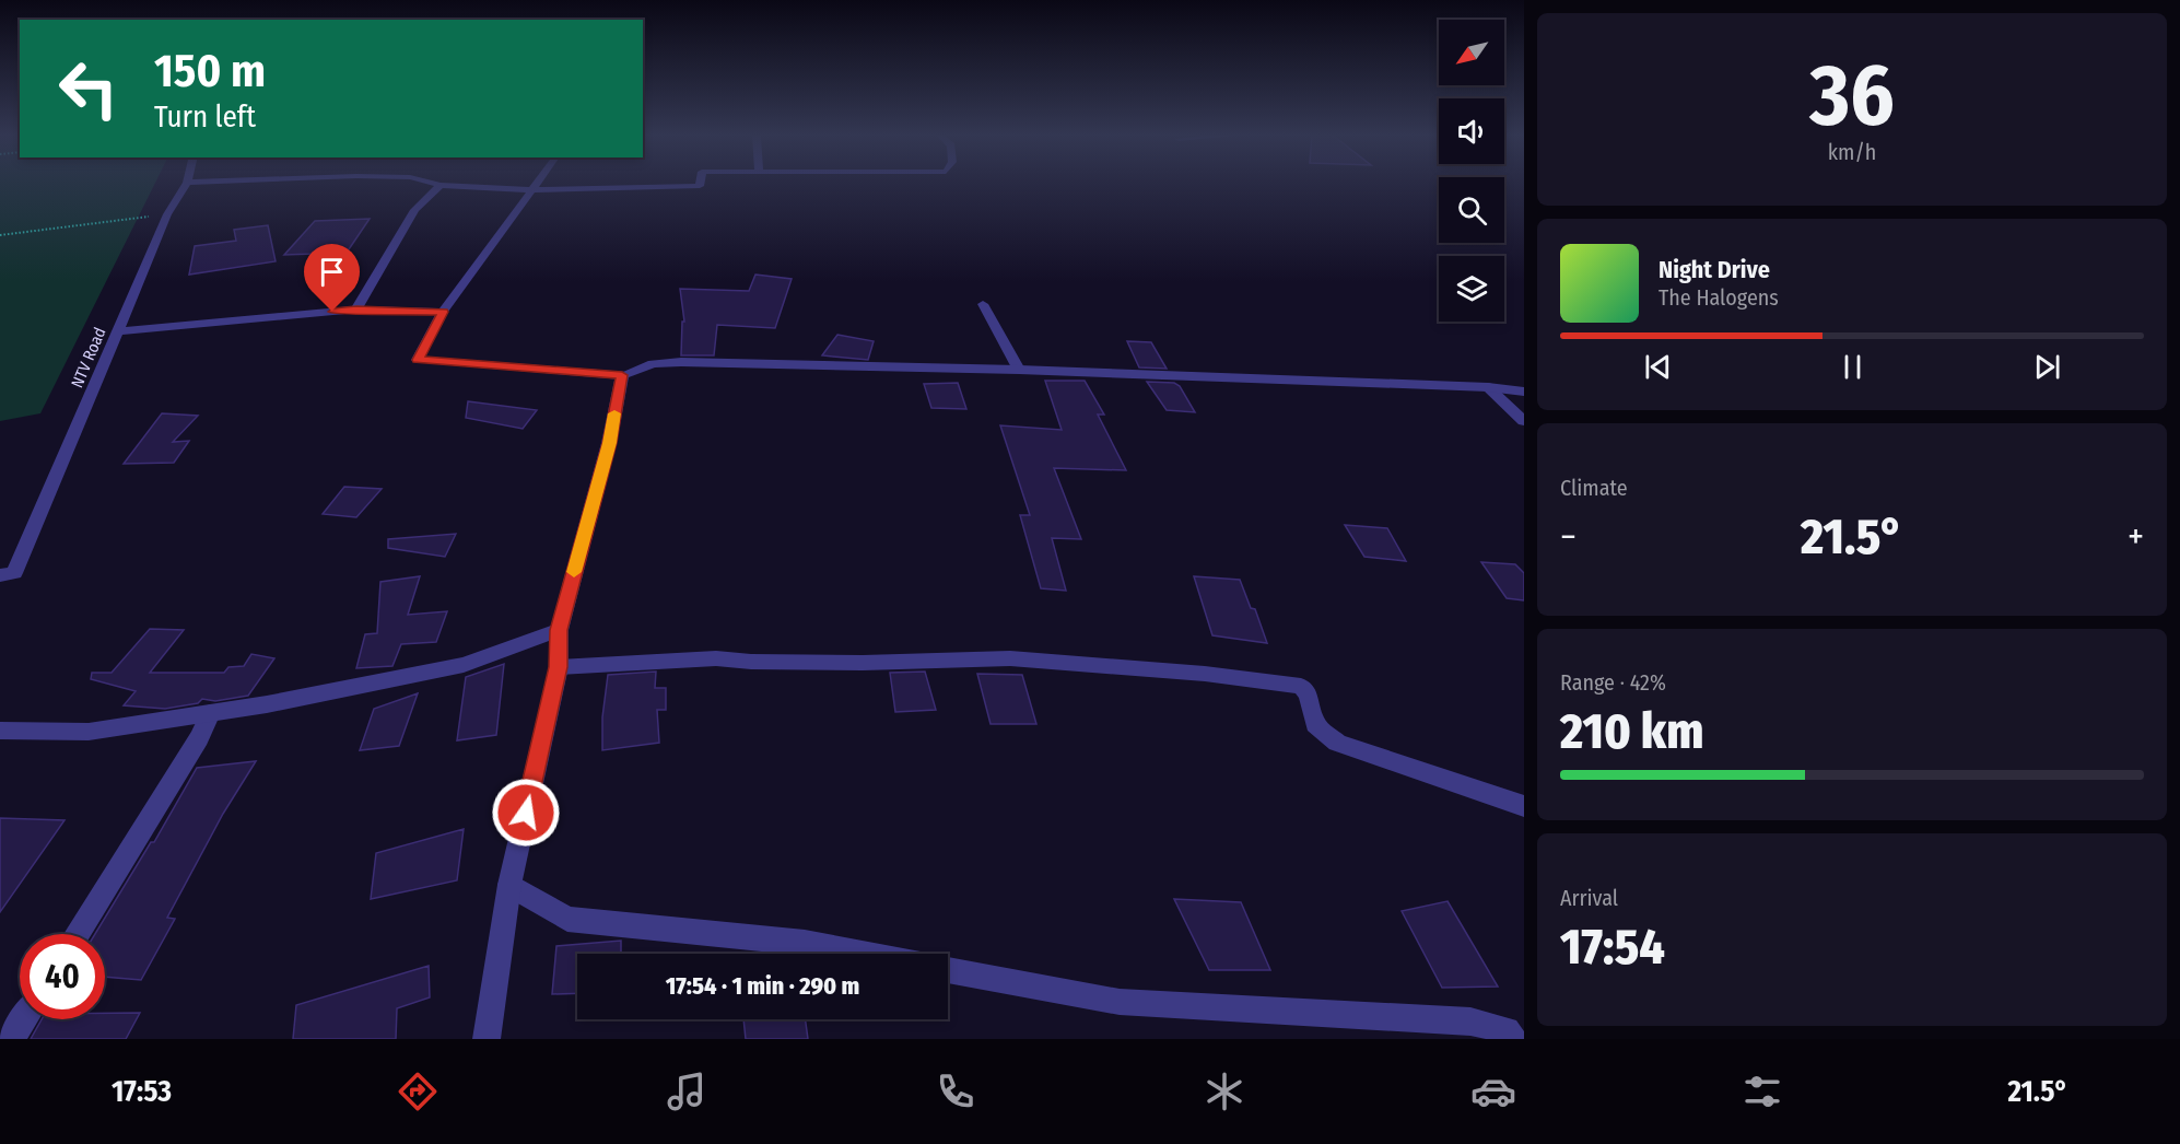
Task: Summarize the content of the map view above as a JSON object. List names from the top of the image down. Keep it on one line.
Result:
{"streets":{"street":["NTV Road"]},"north":"bottom left","page":{"tile":[["36","km/h"],"Climate",["Range · 42%","210 km"],["Arrival","17:54"]],"turn":["150 m","Turn left"],"song":["Night Drive","The Halogens"],"heat":["−","21.5°","+"],"limit":"40","trip":"17:54 · 1 min · 290 m","tabs":["17:53","21.5°"]}}
